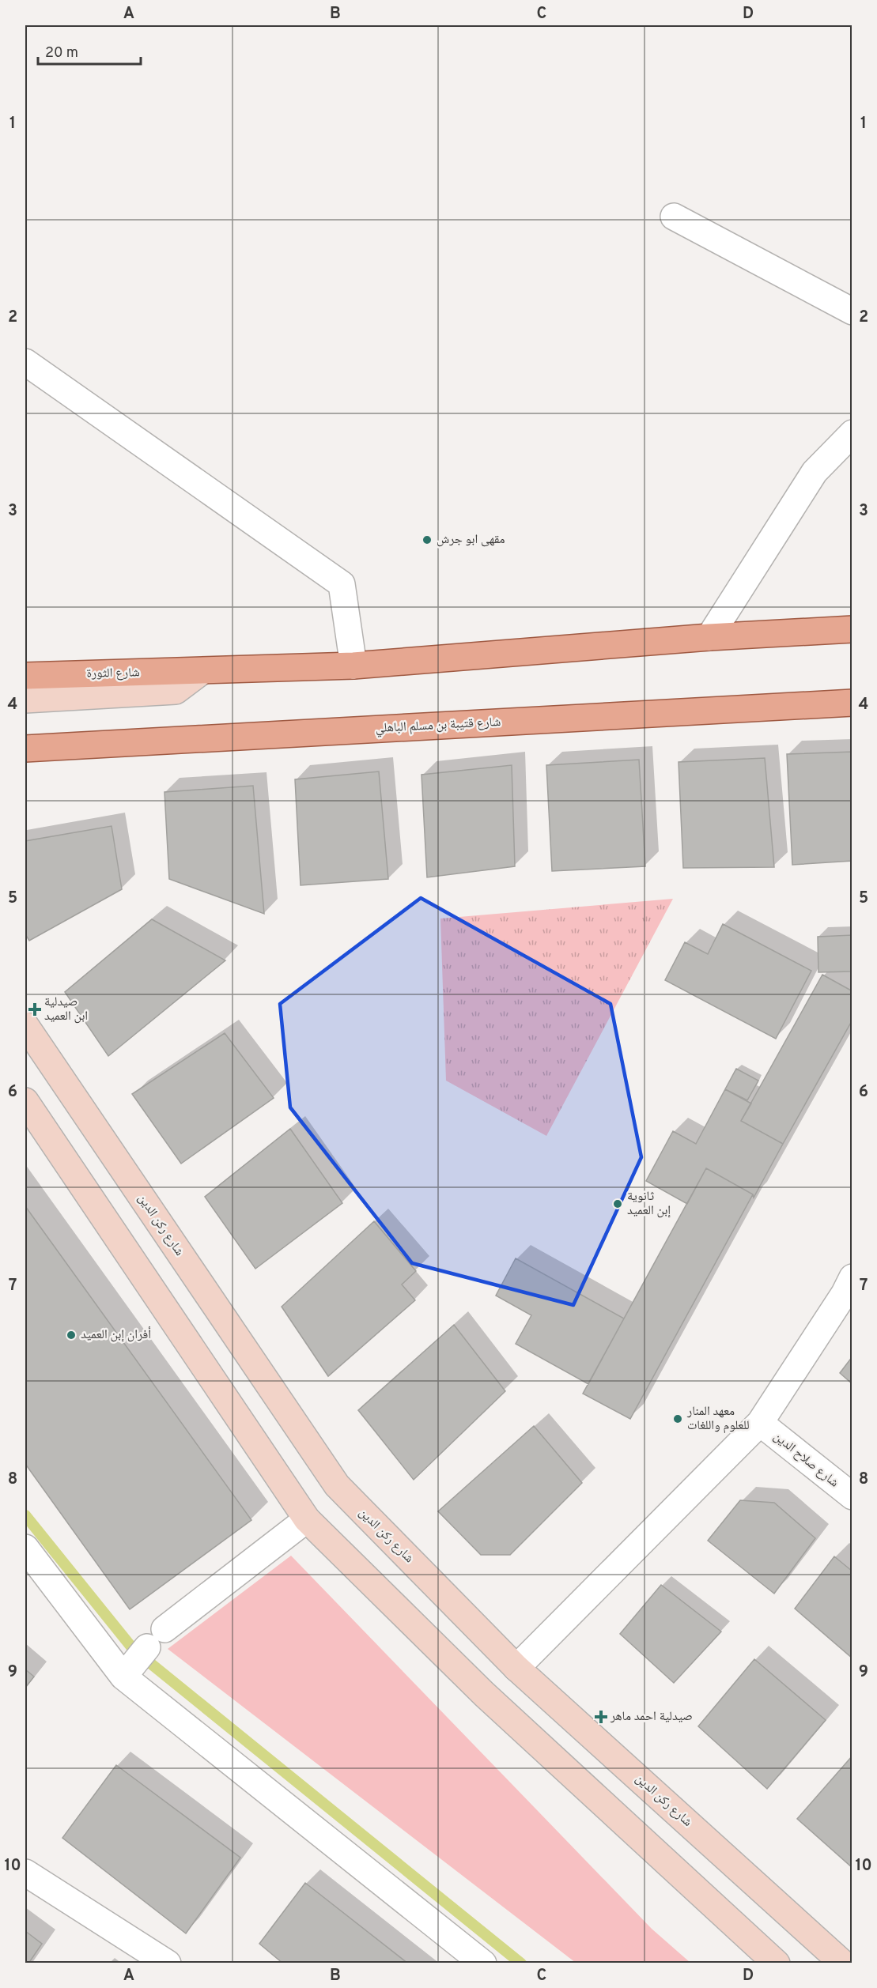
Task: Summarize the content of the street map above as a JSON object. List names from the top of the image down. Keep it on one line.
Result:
{"streets":{"main road":["شارع الثورة","شارع قتيبة بن مسلم الباهلي","شارع ركن الدين"],"street":["شارع صلاح الدين"]},"places":{"other":["مقهى ابو جرش","ثانوية إبن العميد","أفران إبن العميد","معهد المنار للعلوم واللغات"],"health":["صيدلية ابن العميد","صيدلية احمد ماهر"]},"scale_bar":"20 m","grid":{"columns":["A","B","C","D"],"rows":["1","2","3","4","5","6","7","8","9","10"]}}
